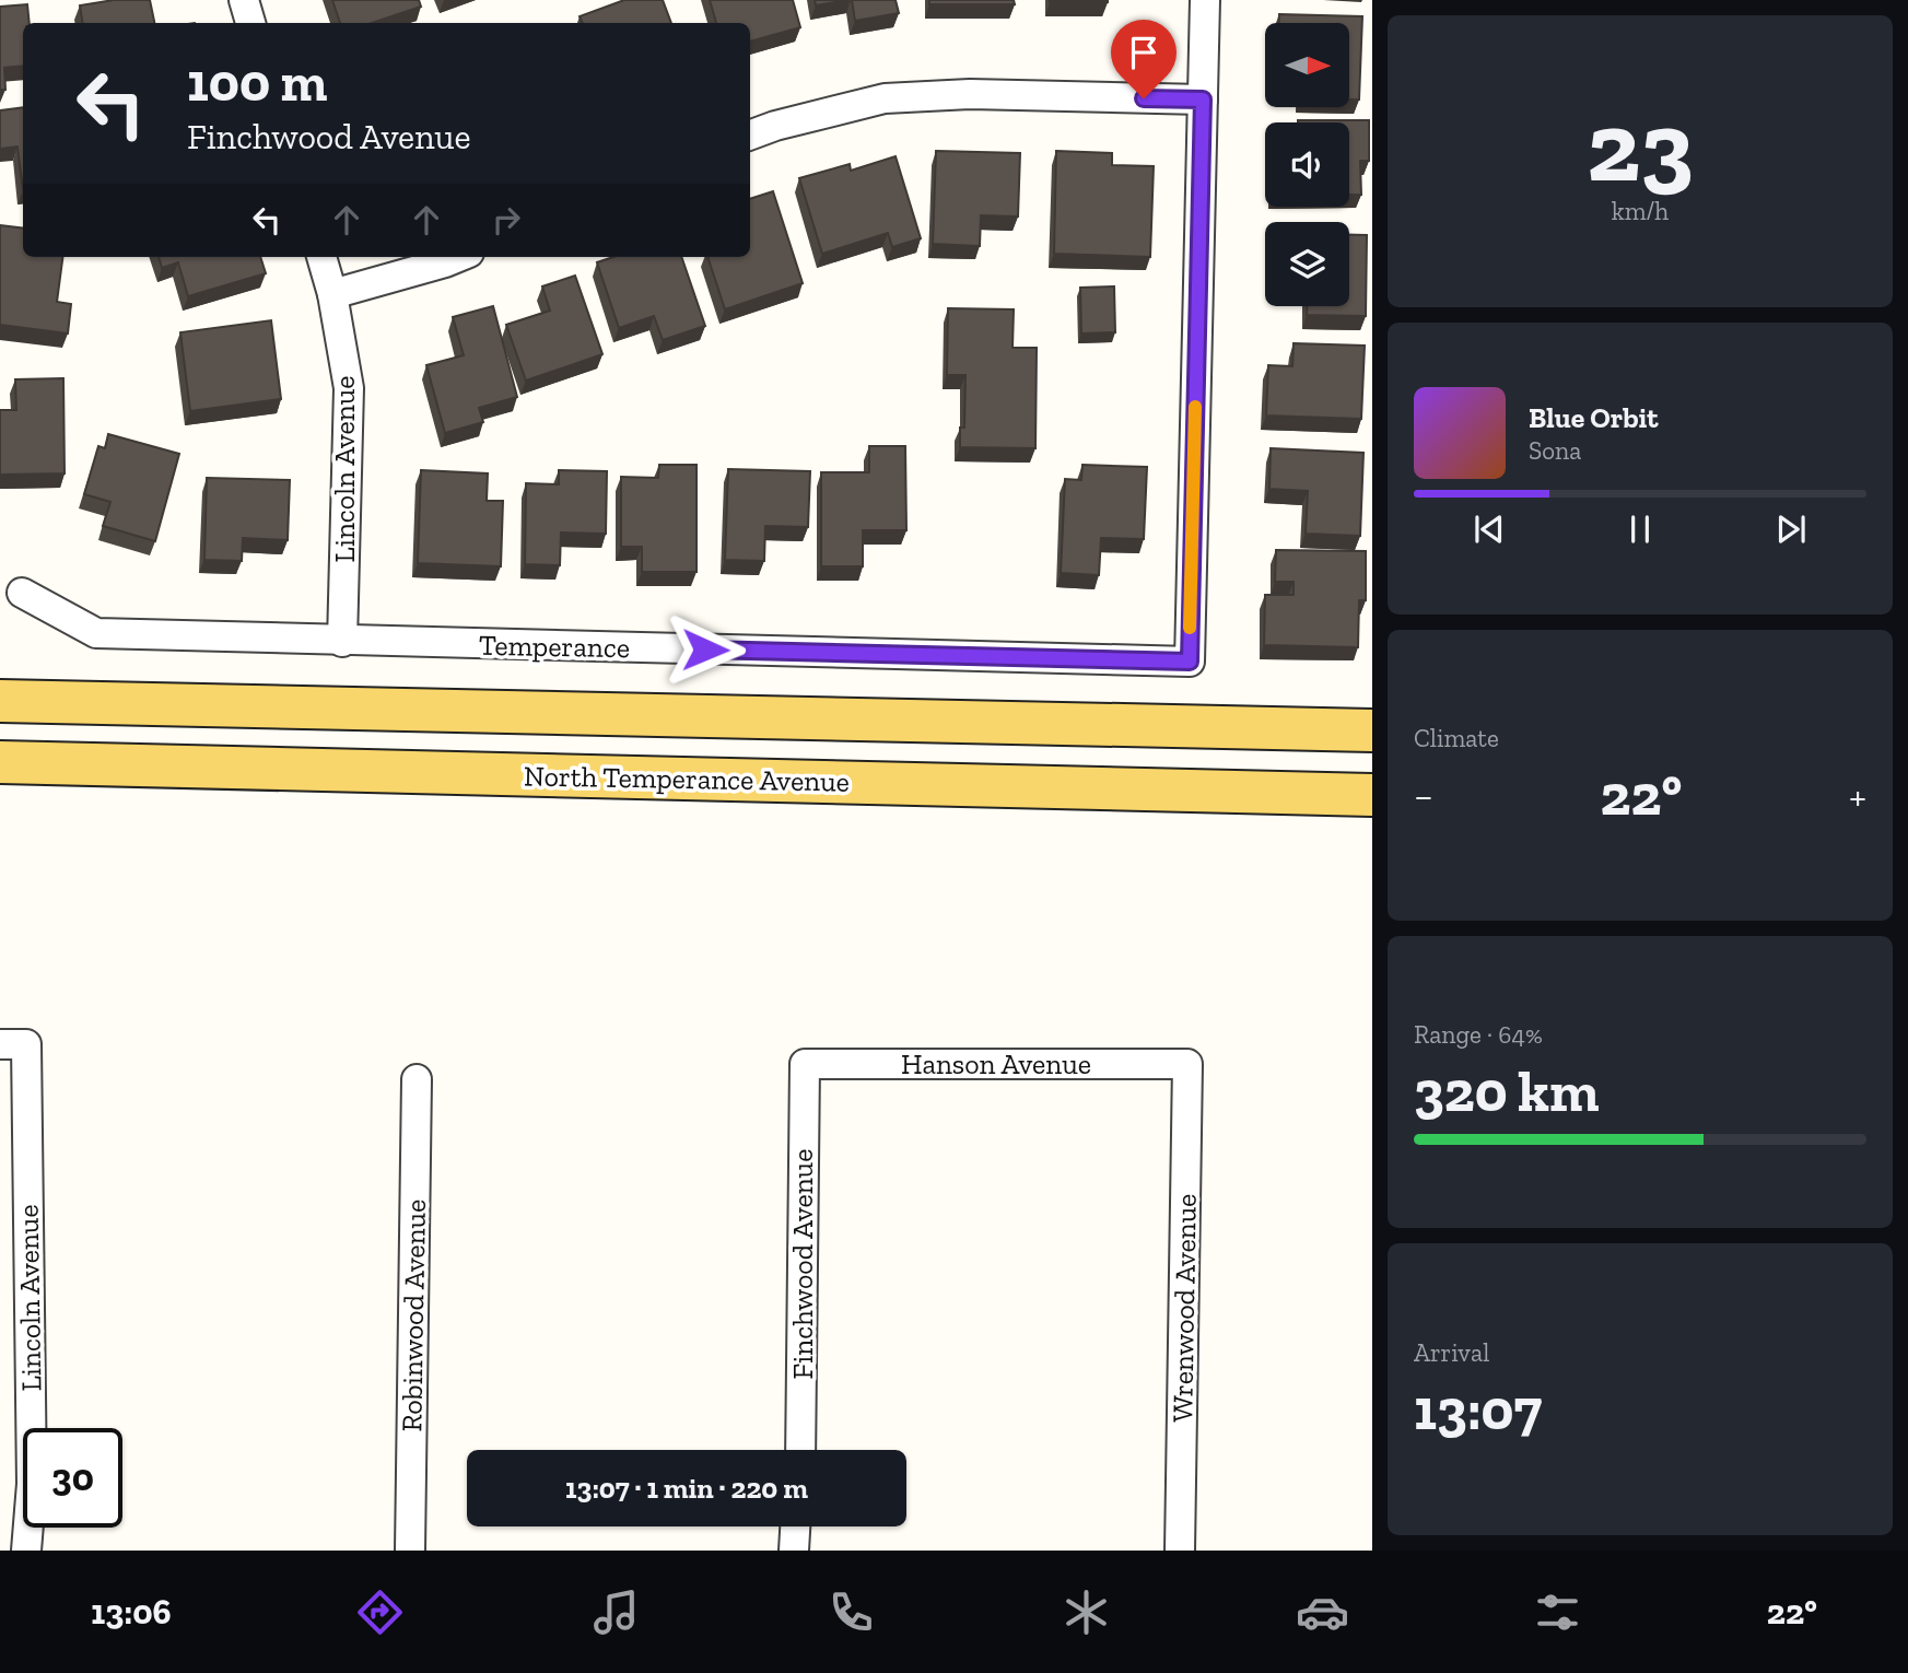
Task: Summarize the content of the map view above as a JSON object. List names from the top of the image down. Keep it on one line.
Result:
{"streets":{"main road":["North Temperance Avenue"],"street":["Lincoln Avenue","Temperance","Hanson Avenue","Finchwood Avenue","Wrenwood Avenue","Robinwood Avenue"]},"crossings":[["Lincoln Avenue","Temperance"],["Hanson Avenue","Finchwood Avenue"],["Hanson Avenue","Wrenwood Avenue"]],"north":"right","page":{"tile":[["23","km/h"],"Climate",["Range · 64%","320 km"],["Arrival","13:07"]],"turn":["100 m","Finchwood Avenue"],"song":["Blue Orbit","Sona"],"heat":["−","22°","+"],"limit":"30","trip":"13:07 · 1 min · 220 m","tabs":["13:06","22°"]}}
